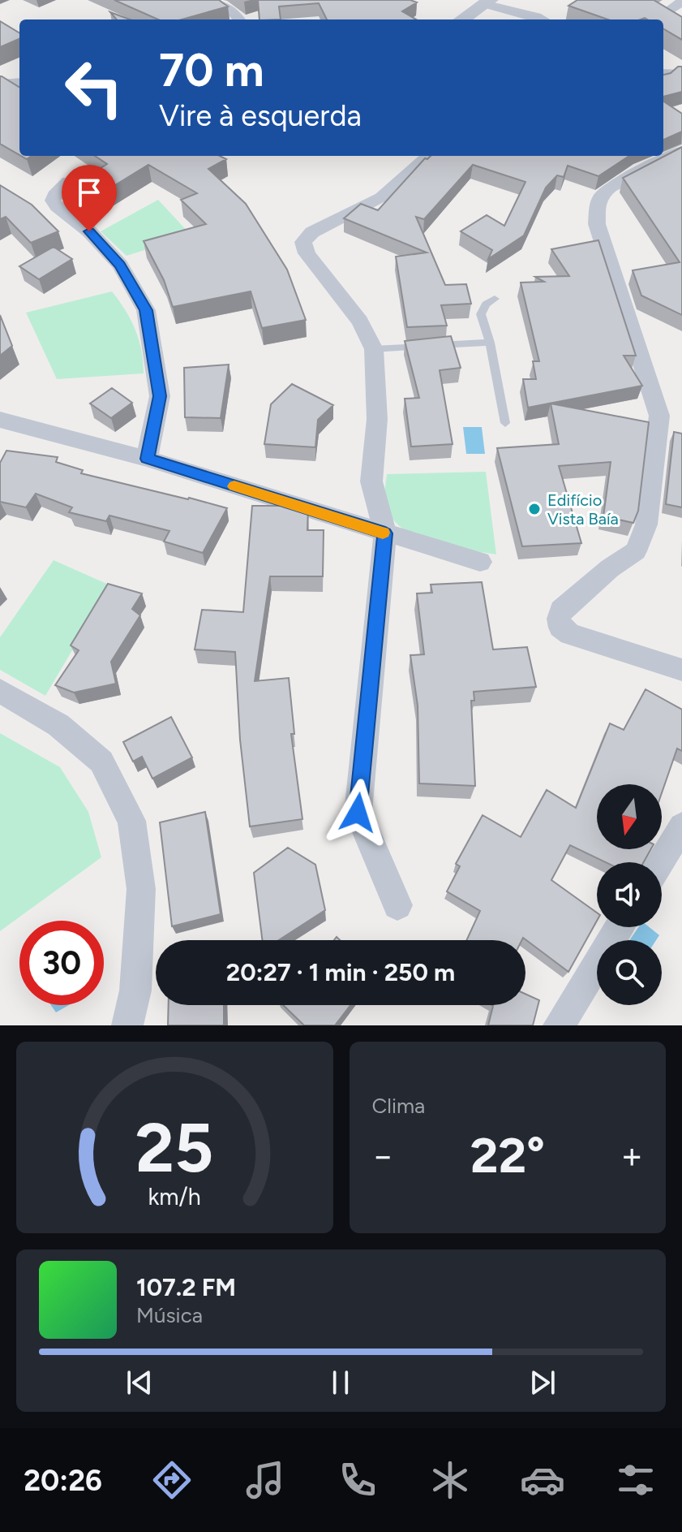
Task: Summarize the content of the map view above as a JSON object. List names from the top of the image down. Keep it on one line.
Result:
{"places":["Edifício Vista Baía"],"north":"bottom","page":{"turn":["70 m","Vire à esquerda"],"limit":"30","trip":"20:27 · 1 min · 250 m","tile":"Clima","heat":["−","22°","+"],"song":["107.2 FM","Música"],"tabs":"20:26","gauge":["25","km/h"]}}
